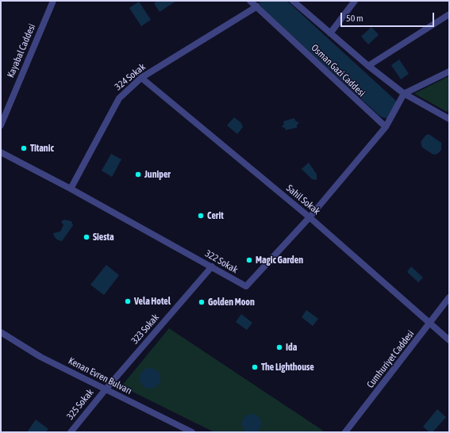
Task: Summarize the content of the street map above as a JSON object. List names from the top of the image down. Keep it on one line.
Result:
{"streets":{"street":["Kayabal Caddesi","Osman Gazi Caddesi","324 Sokak","Sahil Sokak","322 Sokak","323 Sokak","Cumhuriyet Caddesi","Kenan Evren Bulvarı","325 Sokak"]},"crossings":[["Osman Gazi Caddesi","324 Sokak"],["Osman Gazi Caddesi","322 Sokak"],["324 Sokak","Sahil Sokak"],["324 Sokak","322 Sokak"],["Sahil Sokak","322 Sokak"],["Sahil Sokak","Cumhuriyet Caddesi"],["322 Sokak","323 Sokak"],["323 Sokak","Kenan Evren Bulvarı"],["323 Sokak","325 Sokak"],["Kenan Evren Bulvarı","325 Sokak"]],"places":["Titanic","Juniper","Cerit","Siesta","Magic Garden","Vela Hotel","Golden Moon","Ida","The Lighthouse"],"scale_bar":"50 m"}
